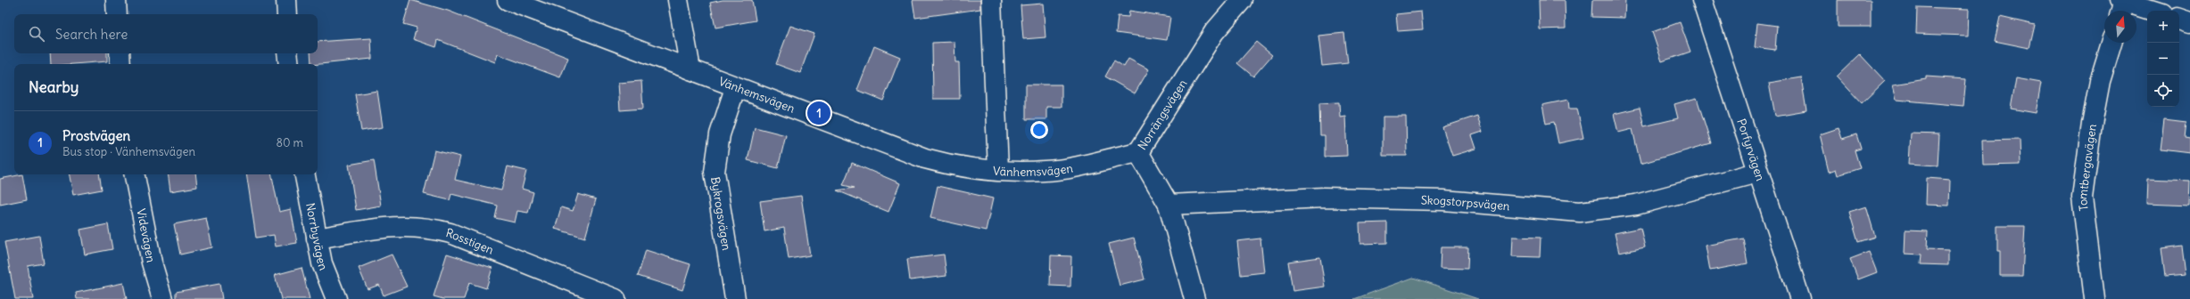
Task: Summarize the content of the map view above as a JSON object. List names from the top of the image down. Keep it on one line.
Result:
{"streets":{"street":["Vänhemsvägen","Norrängsvägen","Porfyrvägen","Tomtbergavägen","Skogstorpsvägen","Bykrogsvägen","Videvägen","Norrbyvägen","Rosstigen"]},"crossings":[["Vänhemsvägen","Norrängsvägen"],["Vänhemsvägen","Bykrogsvägen"],["Norrängsvägen","Skogstorpsvägen"],["Porfyrvägen","Skogstorpsvägen"],["Norrbyvägen","Rosstigen"]],"north":"top","page":{"map_buttons":["+","−"],"search":"Search here","heading":"Nearby","pins":"1","list":[{"mark":"1","name":"Prostvägen","note":"Bus stop · Vänhemsvägen","value":"80 m"}]}}
